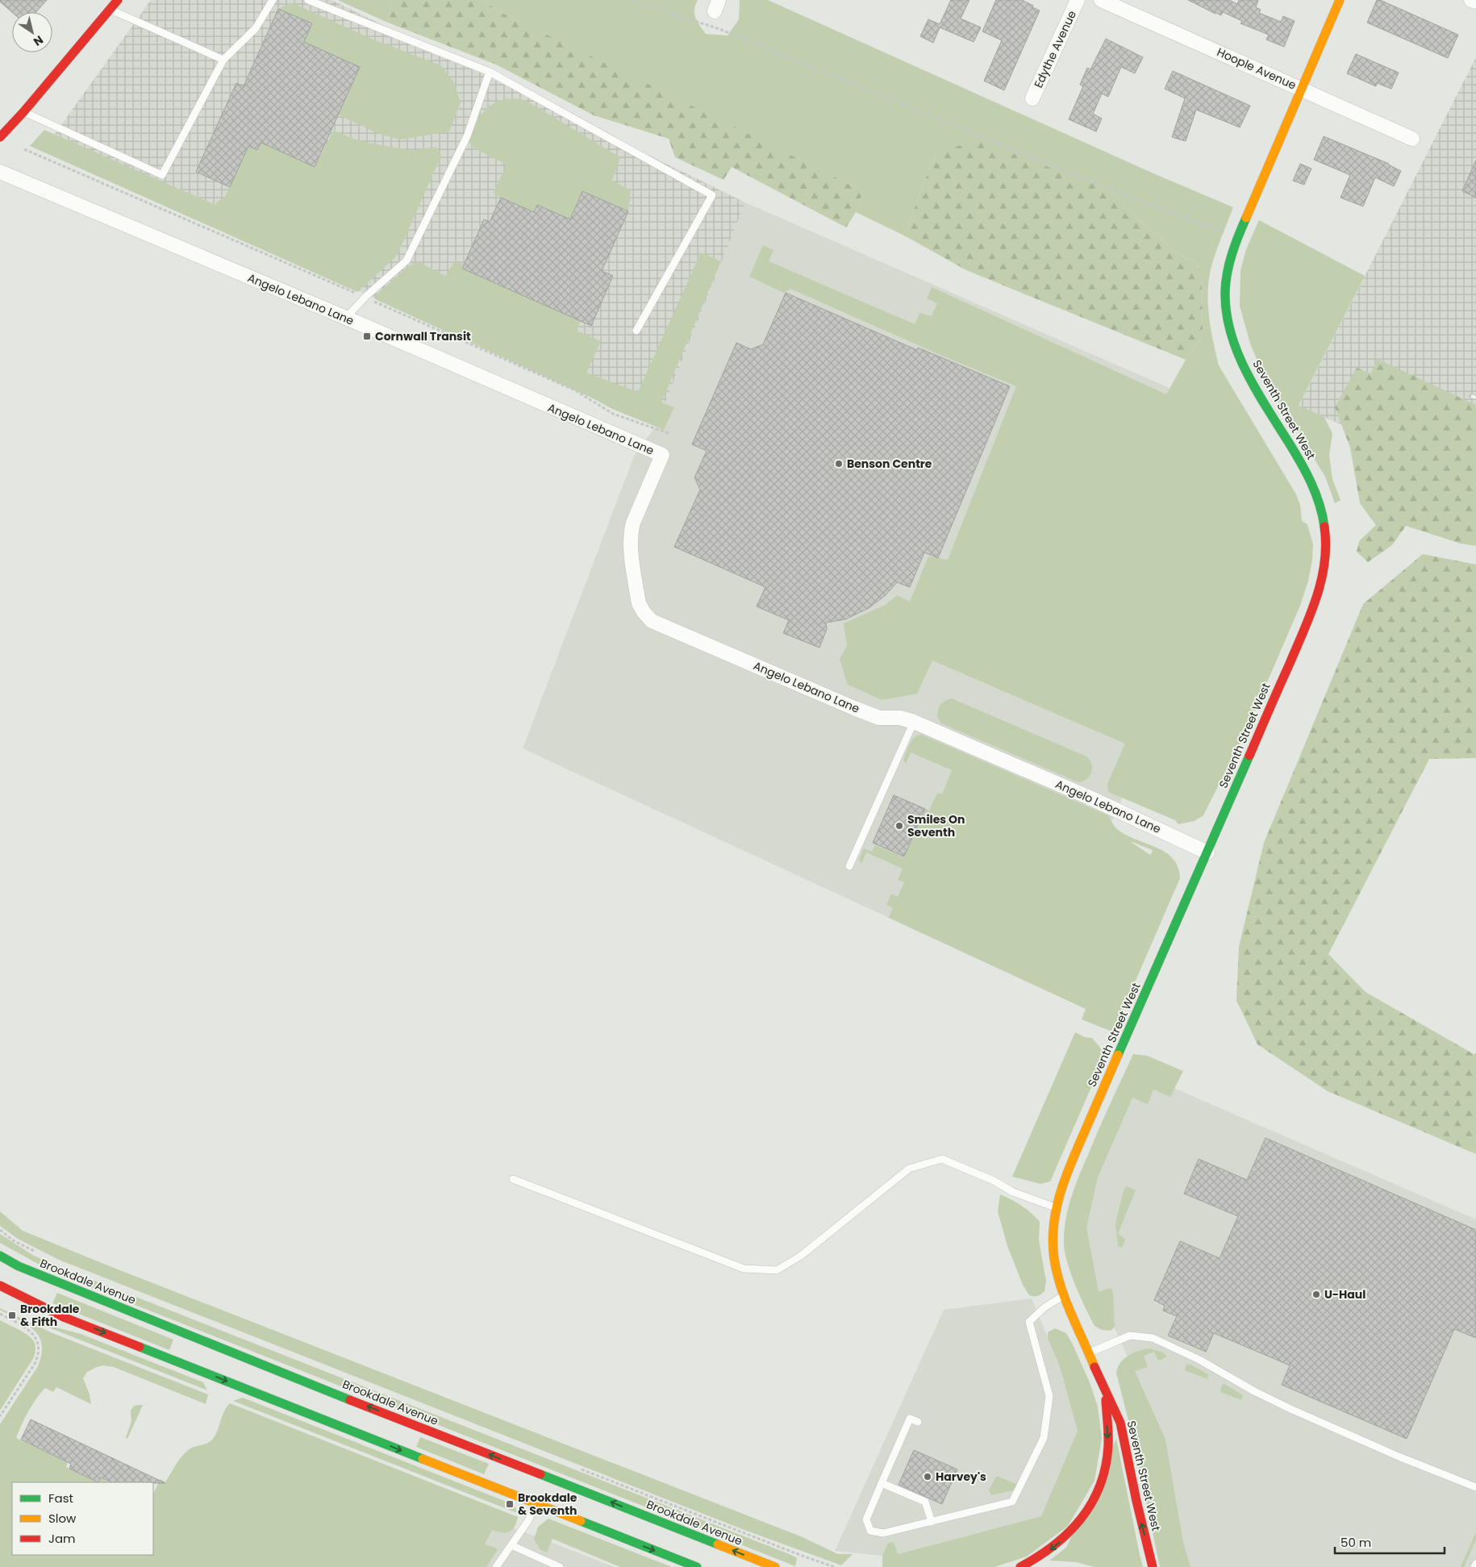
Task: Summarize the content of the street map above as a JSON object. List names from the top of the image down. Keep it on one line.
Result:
{"streets":{"street":["Edythe Avenue","Hoople Avenue","Angelo Lebano Lane","Seventh Street West","Brookdale Avenue"]},"crossings":[["Hoople Avenue","Seventh Street West"],["Angelo Lebano Lane","Seventh Street West"]],"places":{"transit":["Cornwall Transit","Brookdale & Fifth","Brookdale & Seventh"],"other":["Benson Centre","Smiles On Seventh","U-Haul","Harvey's"]},"legend":["Fast","Slow","Jam"],"scale_bar":"50 m","north":"bottom right"}
